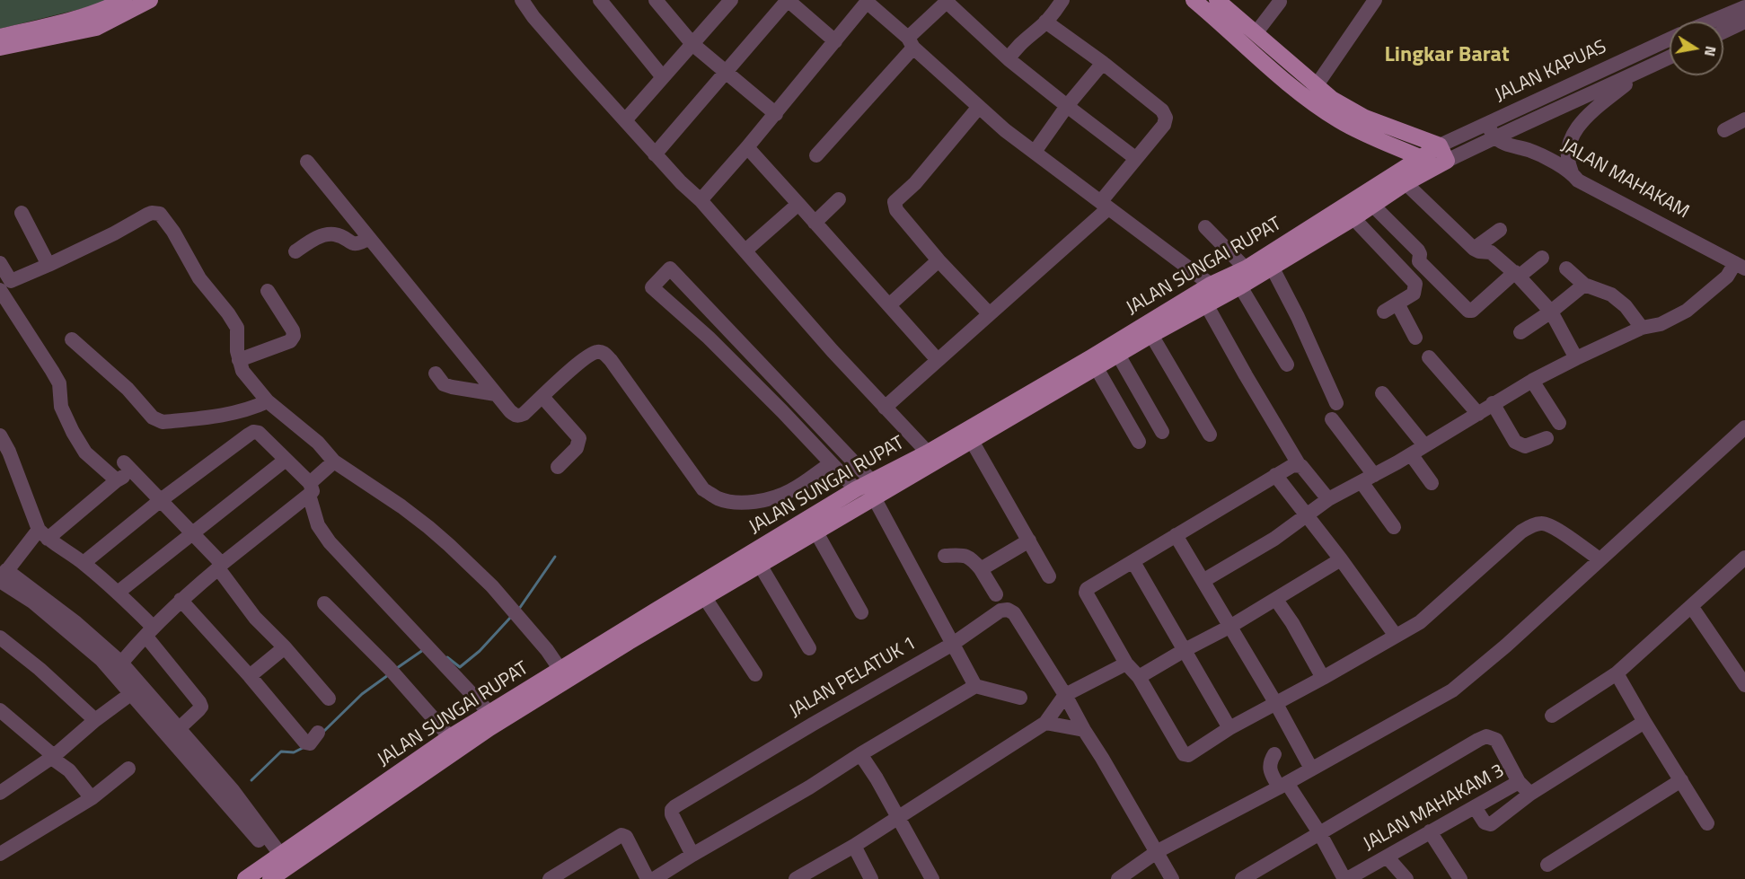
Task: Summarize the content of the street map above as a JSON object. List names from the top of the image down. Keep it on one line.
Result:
{"streets":{"main road":["JALAN SUNGAI RUPAT"],"street":["JALAN KAPUAS","JALAN MAHAKAM","JALAN PELATUK 1","JALAN MAHAKAM 3"]},"crossings":[["JALAN KAPUAS","JALAN MAHAKAM"],["JALAN KAPUAS","JALAN SUNGAI RUPAT"]],"districts":["Lingkar Barat"],"north":"right"}
